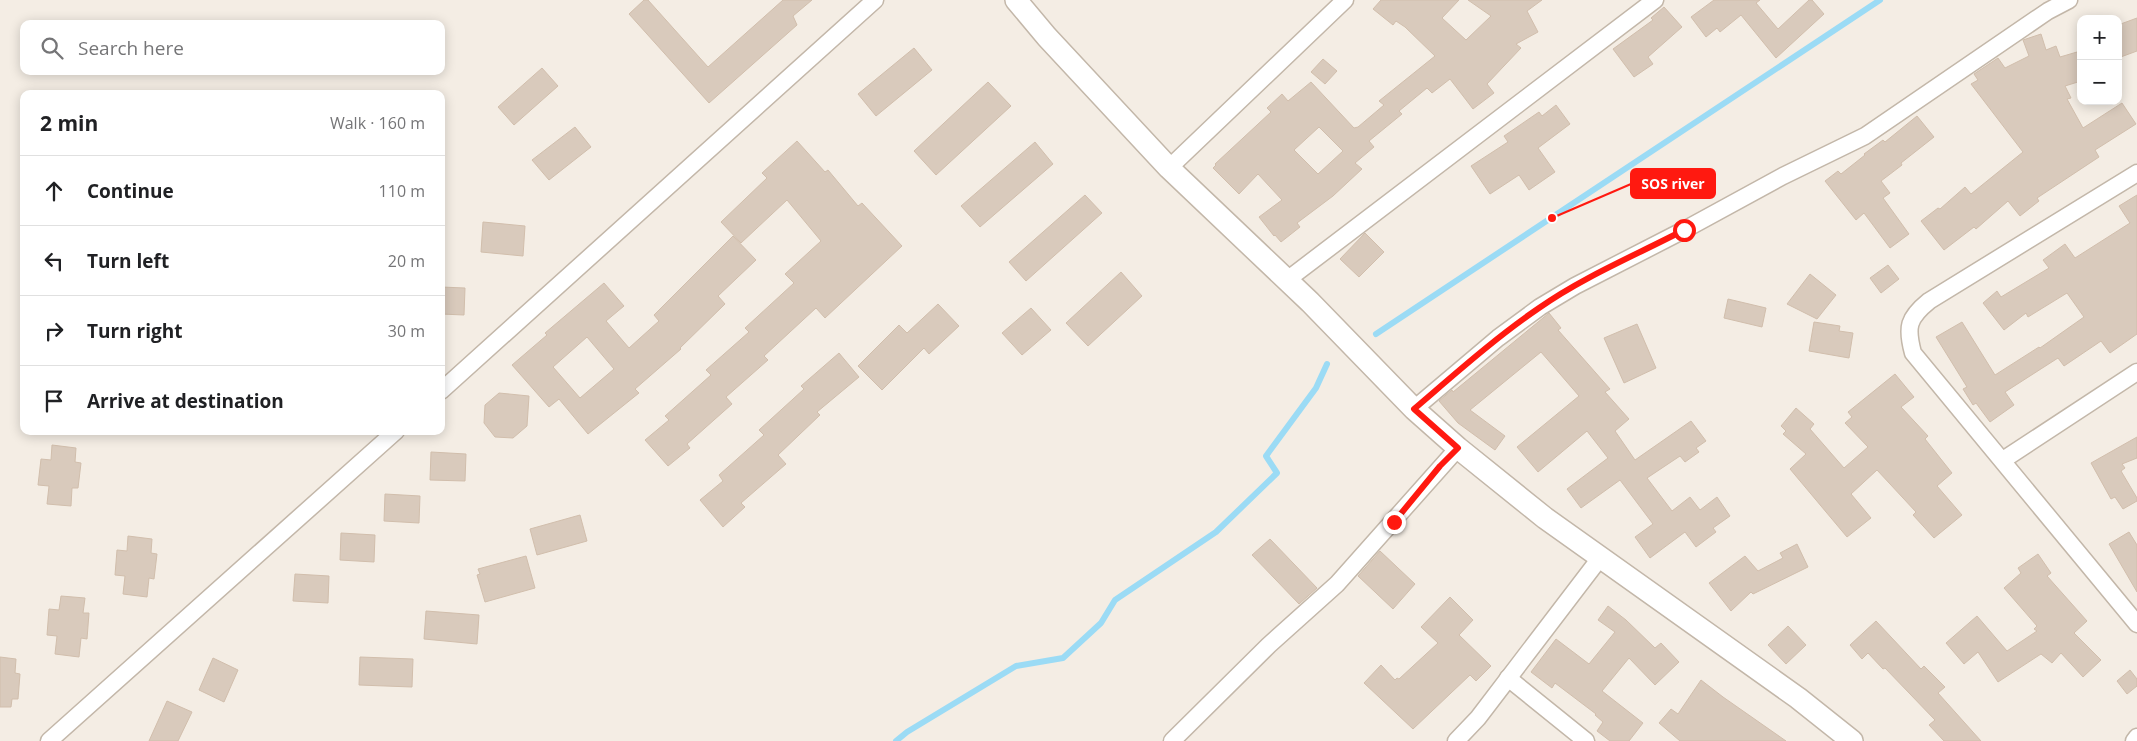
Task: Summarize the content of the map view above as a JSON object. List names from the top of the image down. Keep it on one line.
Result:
{"places":["SOS river"],"page":{"map_buttons":["+","−"],"search":"Search here","heading":["2 min","Walk · 160 m"],"list":[["Continue","110 m"],["Turn left","20 m"],["Turn right","30 m"],"Arrive at destination"]}}
